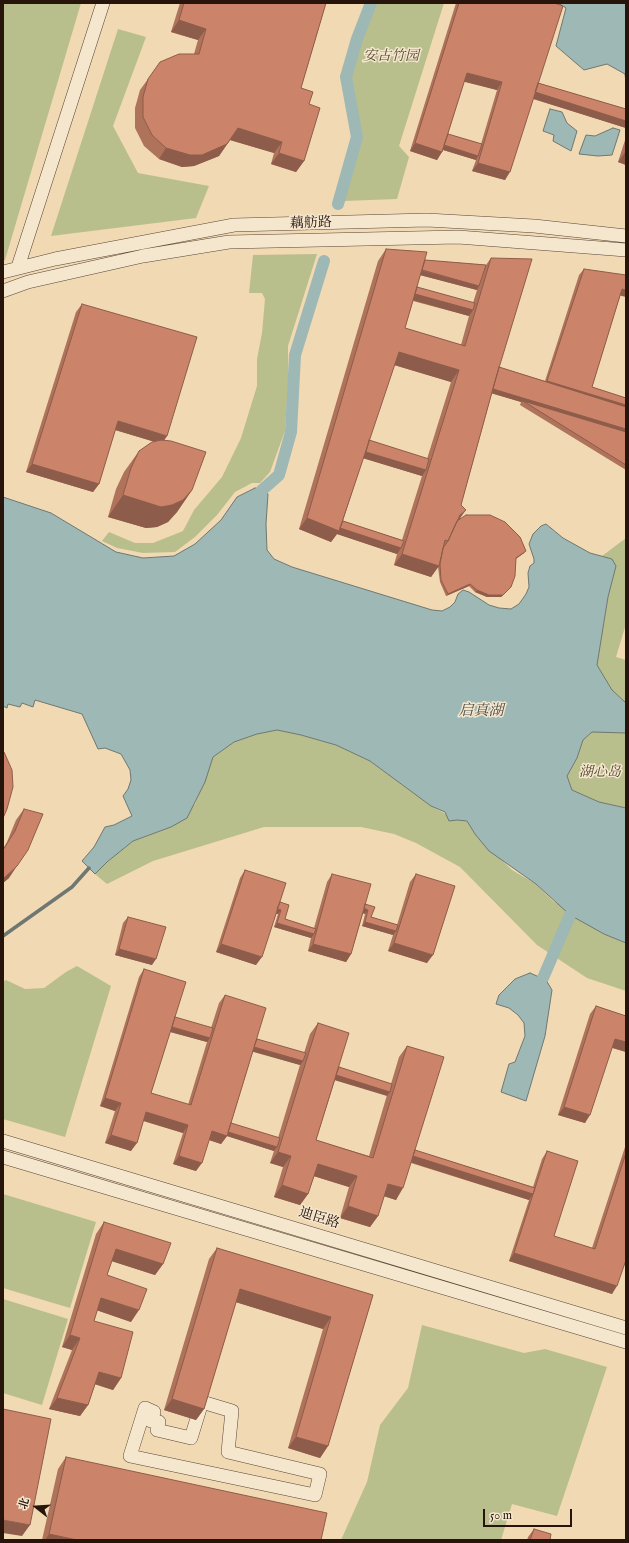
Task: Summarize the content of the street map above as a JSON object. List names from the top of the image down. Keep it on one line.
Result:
{"streets":{"street":["藕舫路","迪臣路"]},"water":["启真湖"],"parks":["安古竹园","湖心岛"],"scale_bar":"50 m","north":"left"}
